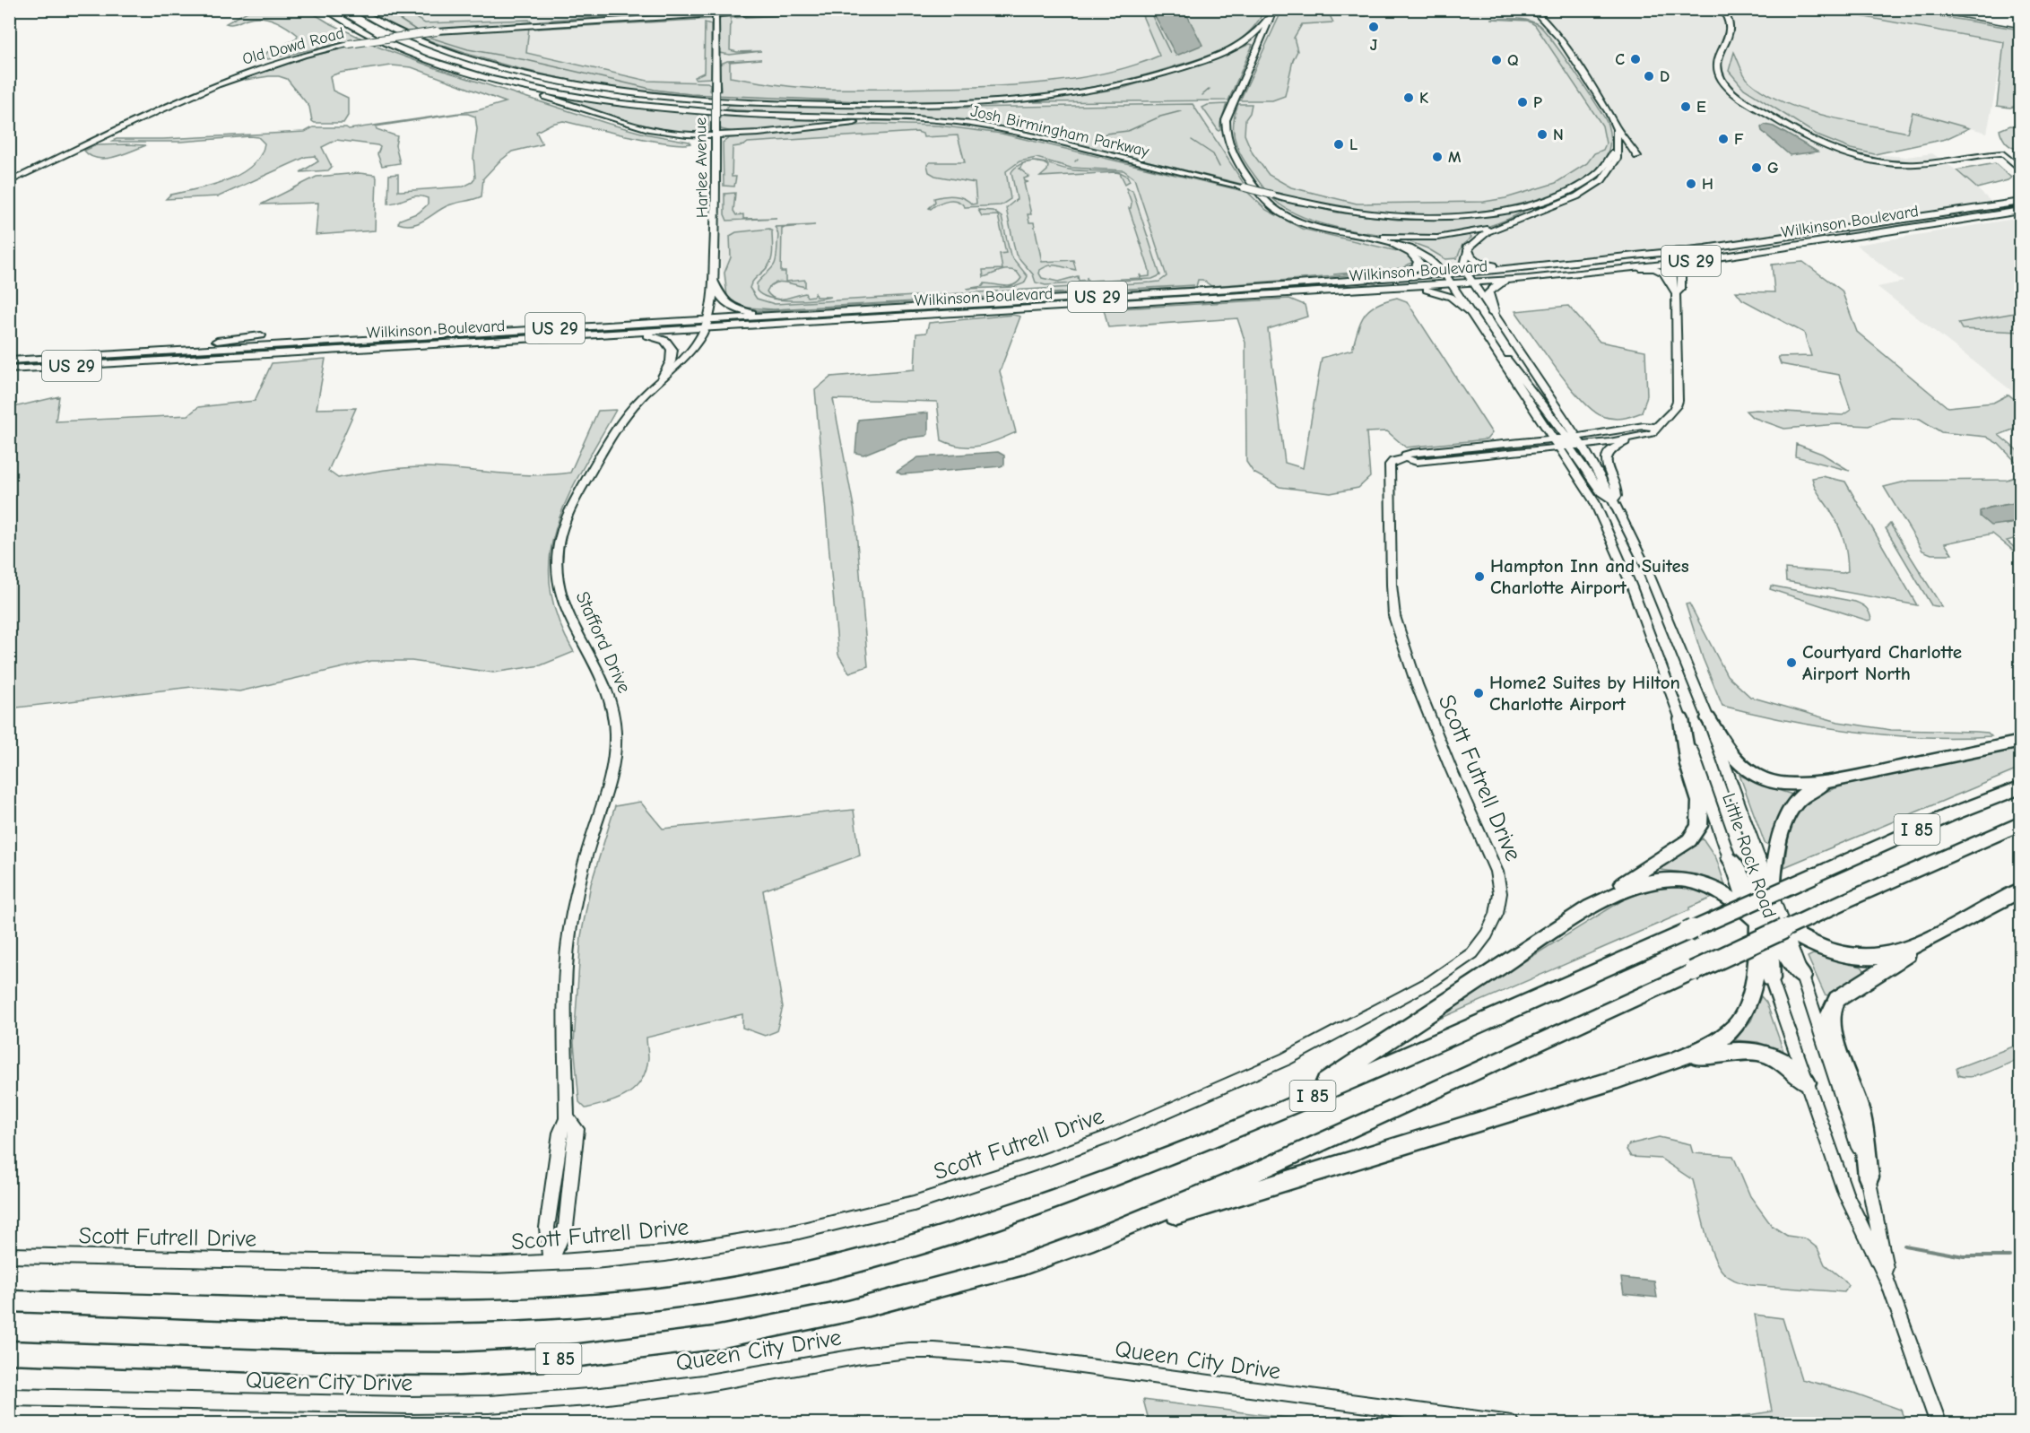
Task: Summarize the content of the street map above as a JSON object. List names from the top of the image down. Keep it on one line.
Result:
{"streets":{"highway":["I 85"],"main road":["Old Dowd Road","Josh Birmingham Parkway","Harlee Avenue","Wilkinson Boulevard","US 29","Stafford Drive","Scott Futrell Drive","Little Rock Road","Queen City Drive"]},"crossings":[["Old Dowd Road","Harlee Avenue"],["Harlee Avenue","Wilkinson Boulevard"],["Harlee Avenue","Stafford Drive"],["Wilkinson Boulevard","Stafford Drive"],["Stafford Drive","Scott Futrell Drive"]],"places":["J","C","Q","D","K","P","E","N","F","L","M","G","H","Hampton Inn and Suites Charlotte Airport","Courtyard Charlotte Airport North","Home2 Suites by Hilton Charlotte Airport"]}
